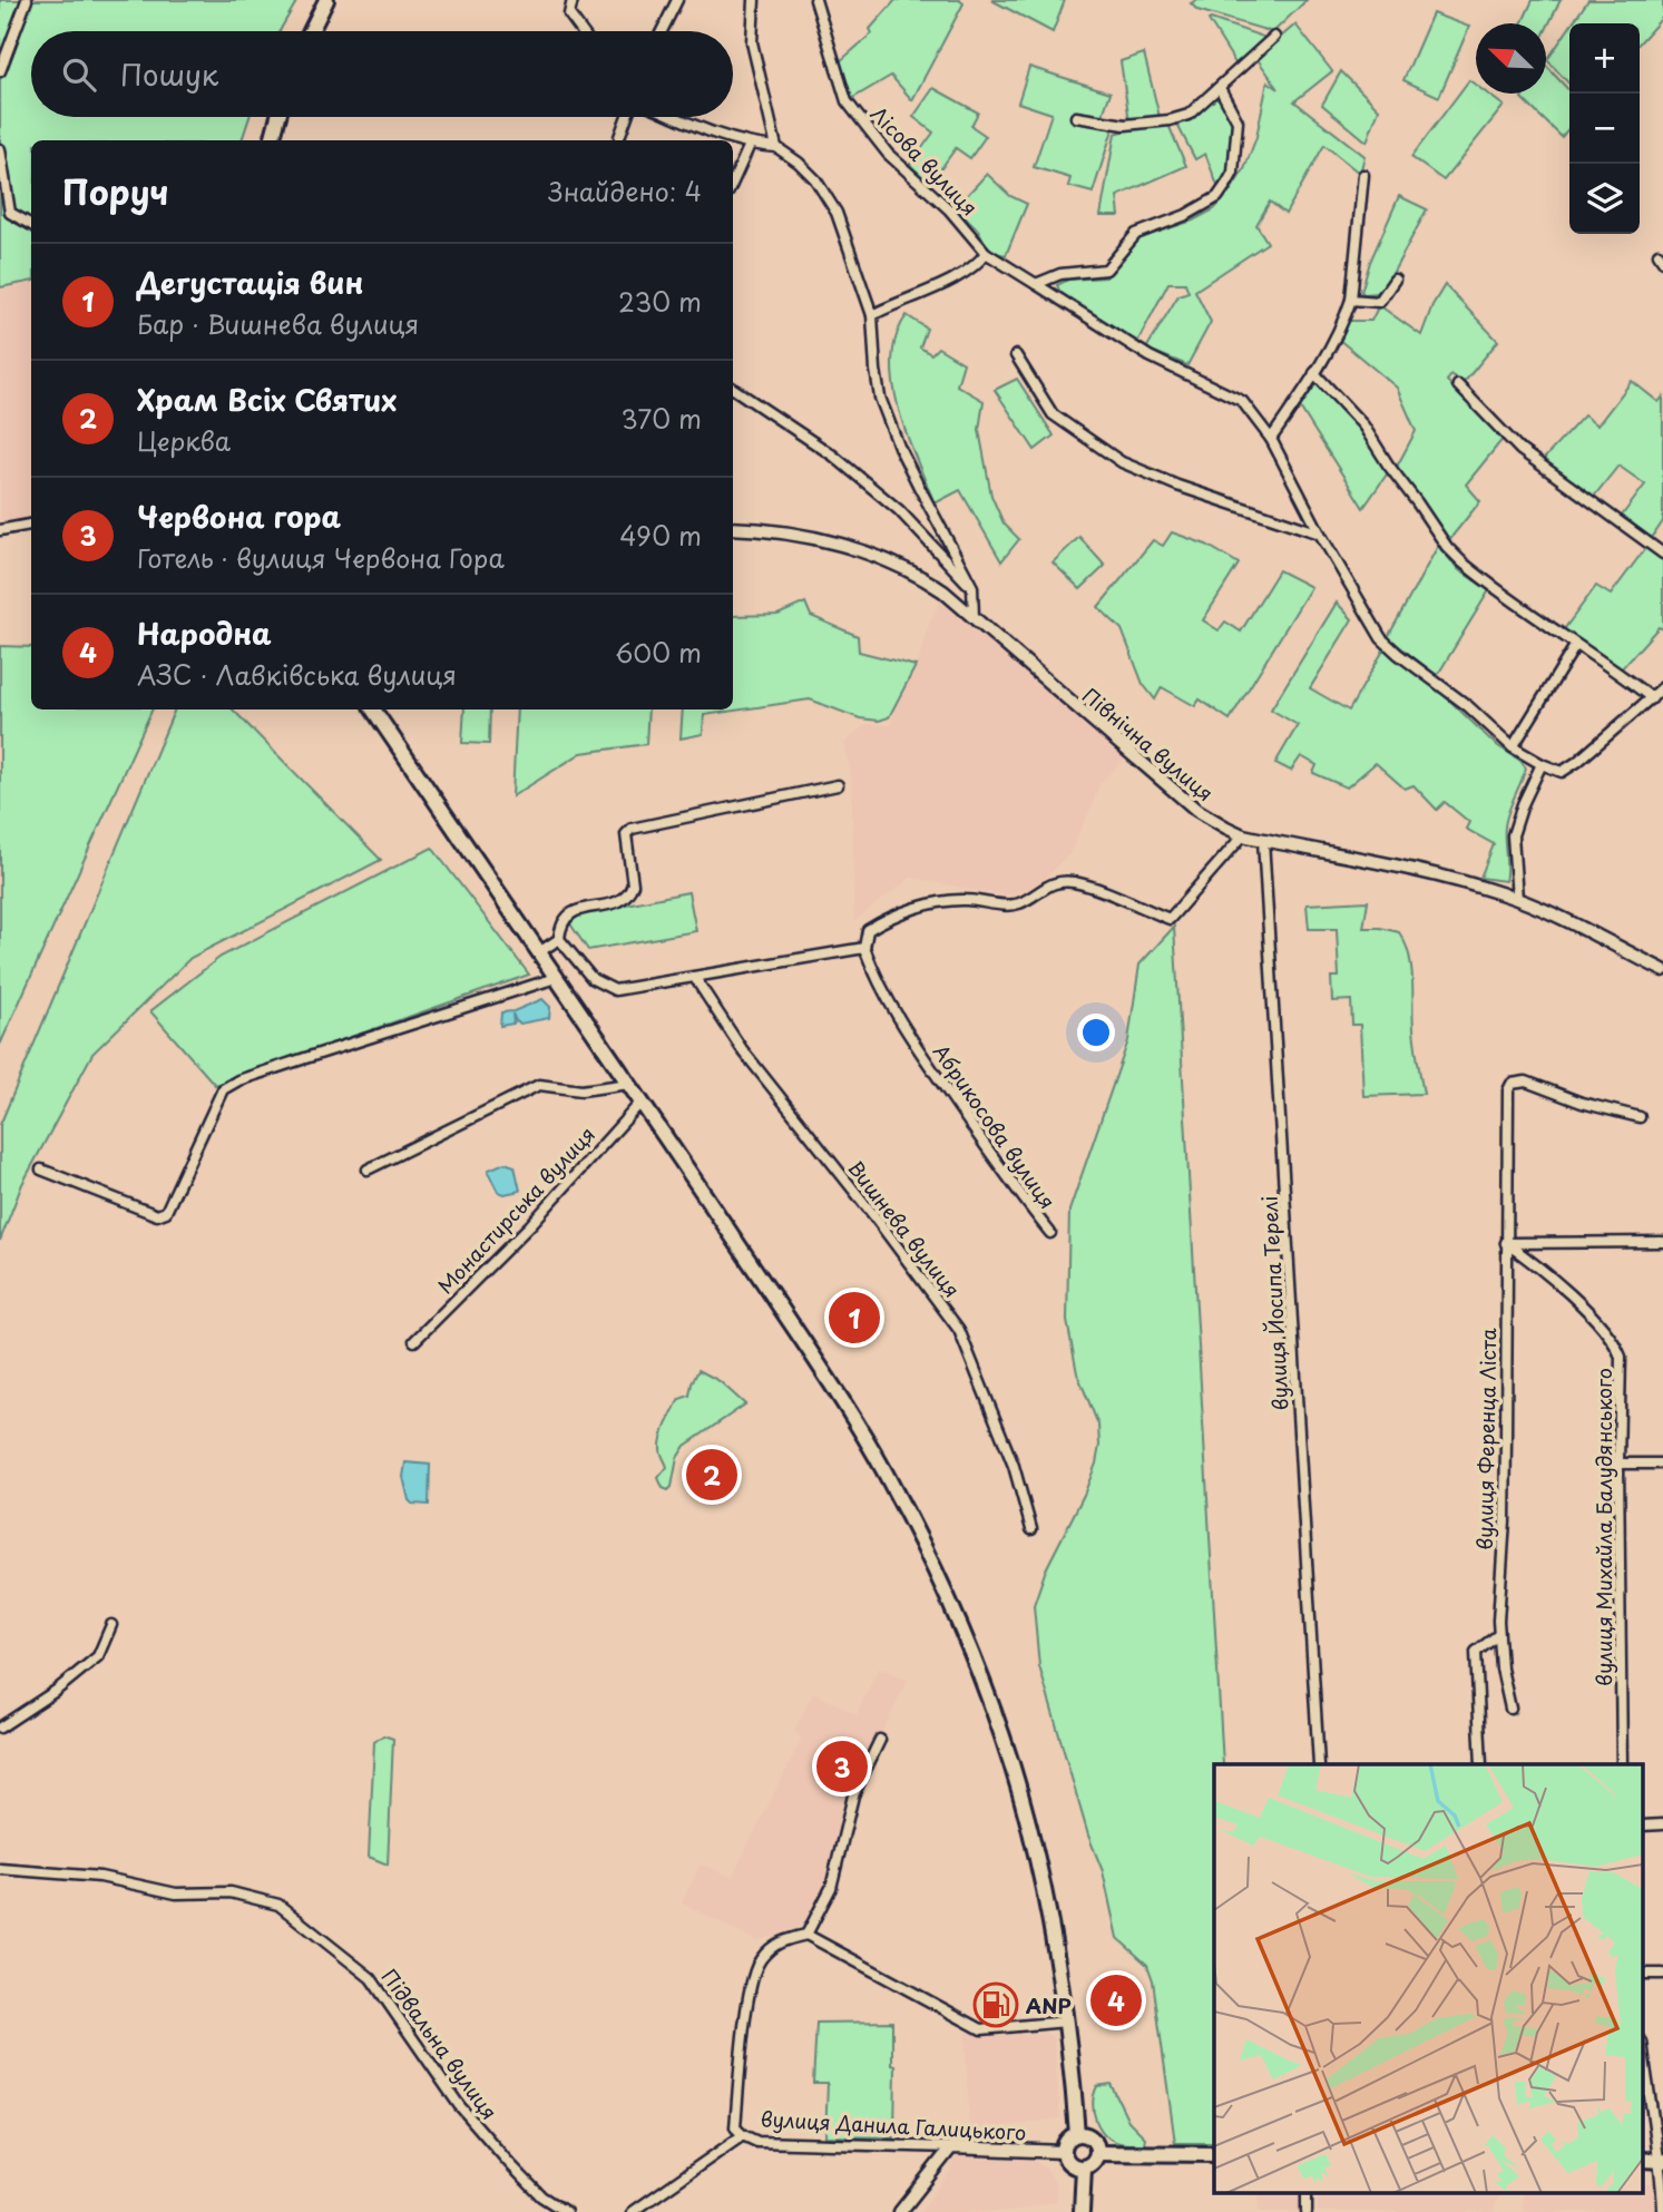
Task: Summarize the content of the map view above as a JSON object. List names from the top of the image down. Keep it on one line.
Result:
{"streets":{"street":["Лісова вулиця","Північна вулиця","Абрикосова вулиця","Монастирська вулиця","Вишнева вулиця","вулиця Йосипа Терелі","вулиця Ференца Ліста","вулиця Михайла Балудянського","Підвальна вулиця","вулиця Данила Галицького"]},"crossings":[["Північна вулиця","вулиця Йосипа Терелі"],["вулиця Ференца Ліста","вулиця Михайла Балудянського"]],"places":{"fuel station":["ANP"]},"north":"top left","page":{"map_buttons":["+","−"],"search":"Пошук","heading":["Поруч","Знайдено: 4"],"list":[{"mark":"1","name":"Дегустація вин","note":"Бар · Вишнева вулиця","value":"230 m"},{"mark":"2","name":"Храм Всіх Святих","note":"Церква","value":"370 m"},{"mark":"3","name":"Червона гора","note":"Готель · вулиця Червона Гора","value":"490 m"},{"mark":"4","name":"Народна","note":"АЗС · Лавківська вулиця","value":"600 m"}],"pins":["1","2","3","4"]}}
